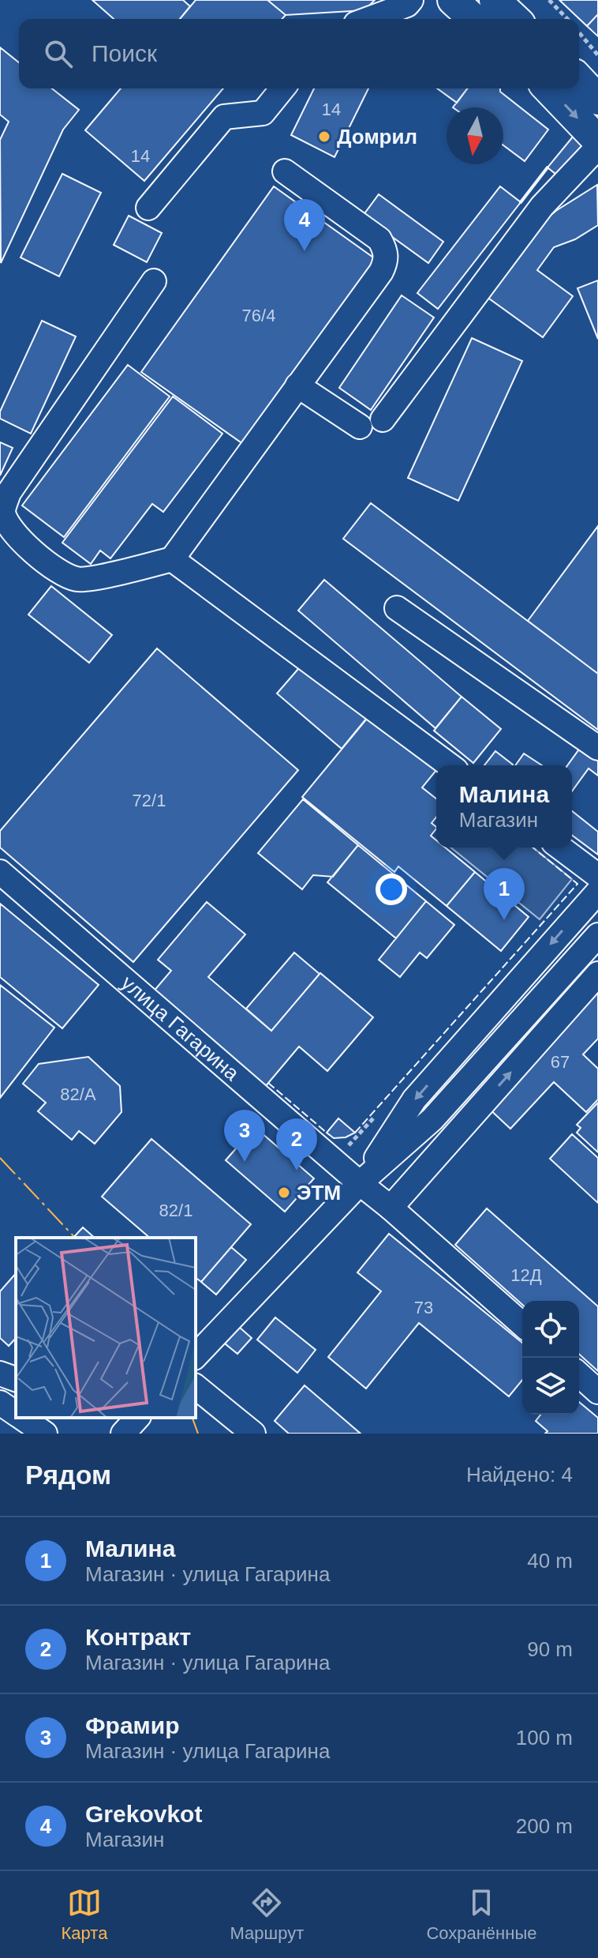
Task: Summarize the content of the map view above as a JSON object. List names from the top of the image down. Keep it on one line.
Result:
{"streets":{"street":["улица Гагарина"]},"places":["Домрил","ЭТМ"],"house_numbers":["14","14","76/4","72/1","67","82/А","82/1","12Д","73"],"north":"bottom","page":{"search":"Поиск","pins":["4","1","3","2"],"popup":["Малина","Магазин"],"heading":["Рядом","Найдено: 4"],"list":[{"mark":"1","name":"Малина","note":"Магазин · улица Гагарина","value":"40 m"},{"mark":"2","name":"Контракт","note":"Магазин · улица Гагарина","value":"90 m"},{"mark":"3","name":"Фрамир","note":"Магазин · улица Гагарина","value":"100 m"},{"mark":"4","name":"Grekovkot","note":"Магазин","value":"200 m"}],"nav":["Карта","Маршрут","Сохранённые"]}}
